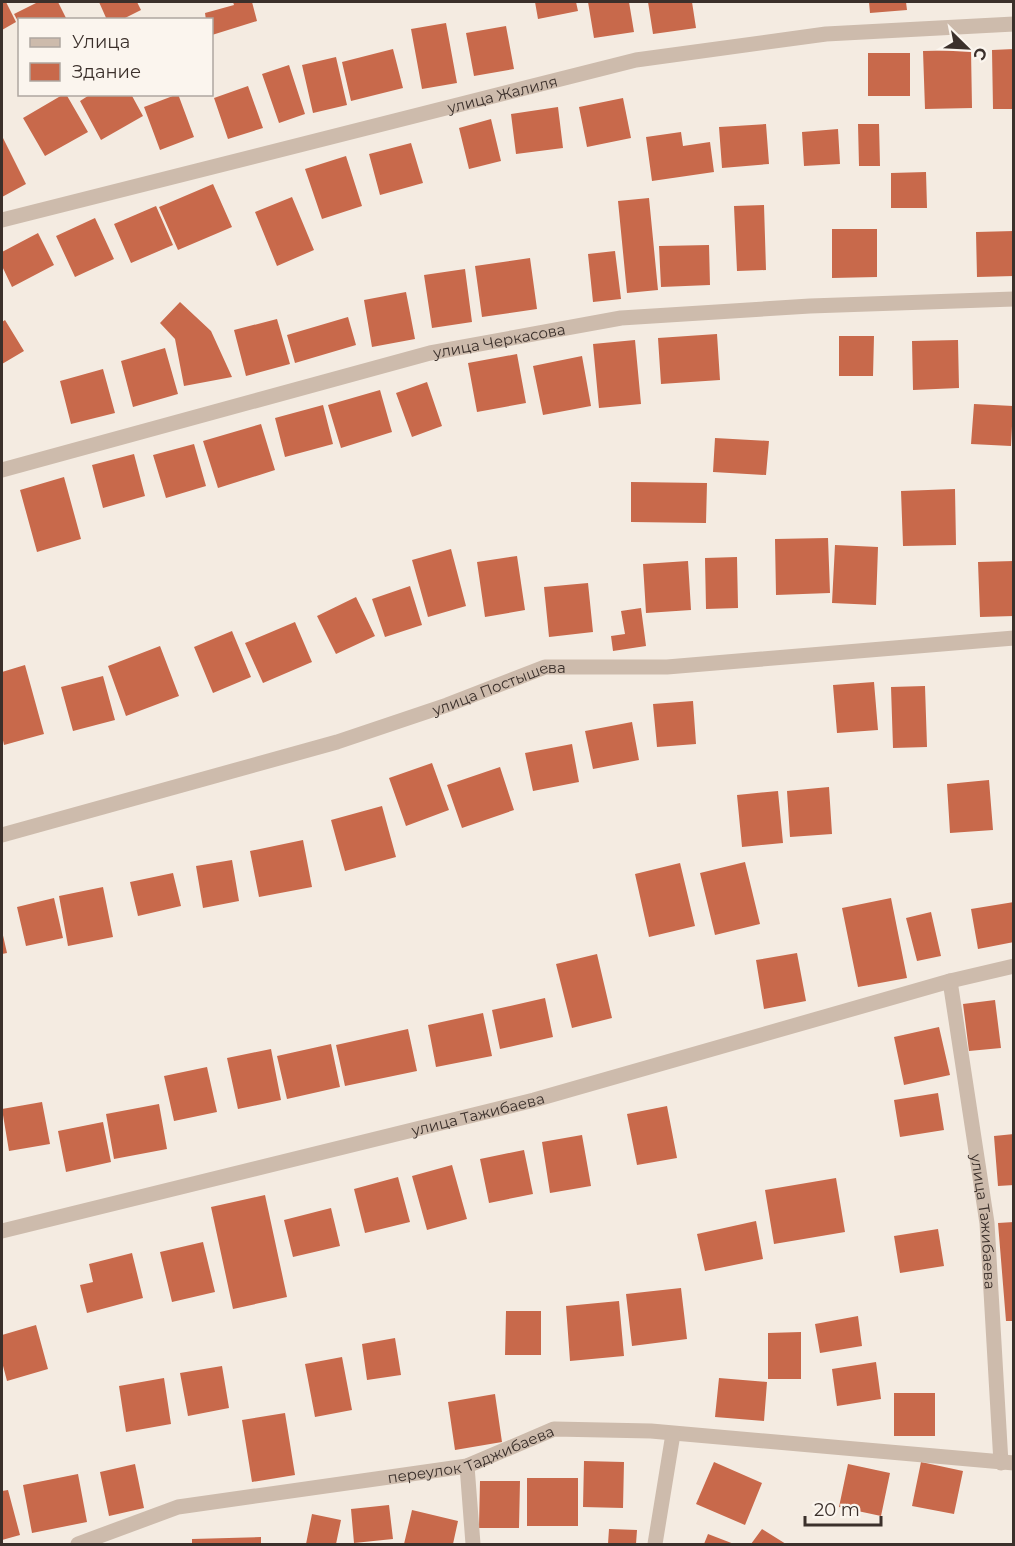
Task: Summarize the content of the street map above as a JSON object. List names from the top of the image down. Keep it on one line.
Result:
{"streets":{"street":["улица Жалиля","улица Черкасова","улица Постышева","улица Тажибаева","переулок Таджибаева"]},"crossings":[["улица Тажибаева","переулок Таджибаева"]],"legend":["Улица","Здание"],"scale_bar":"20 m","north":"bottom right"}
